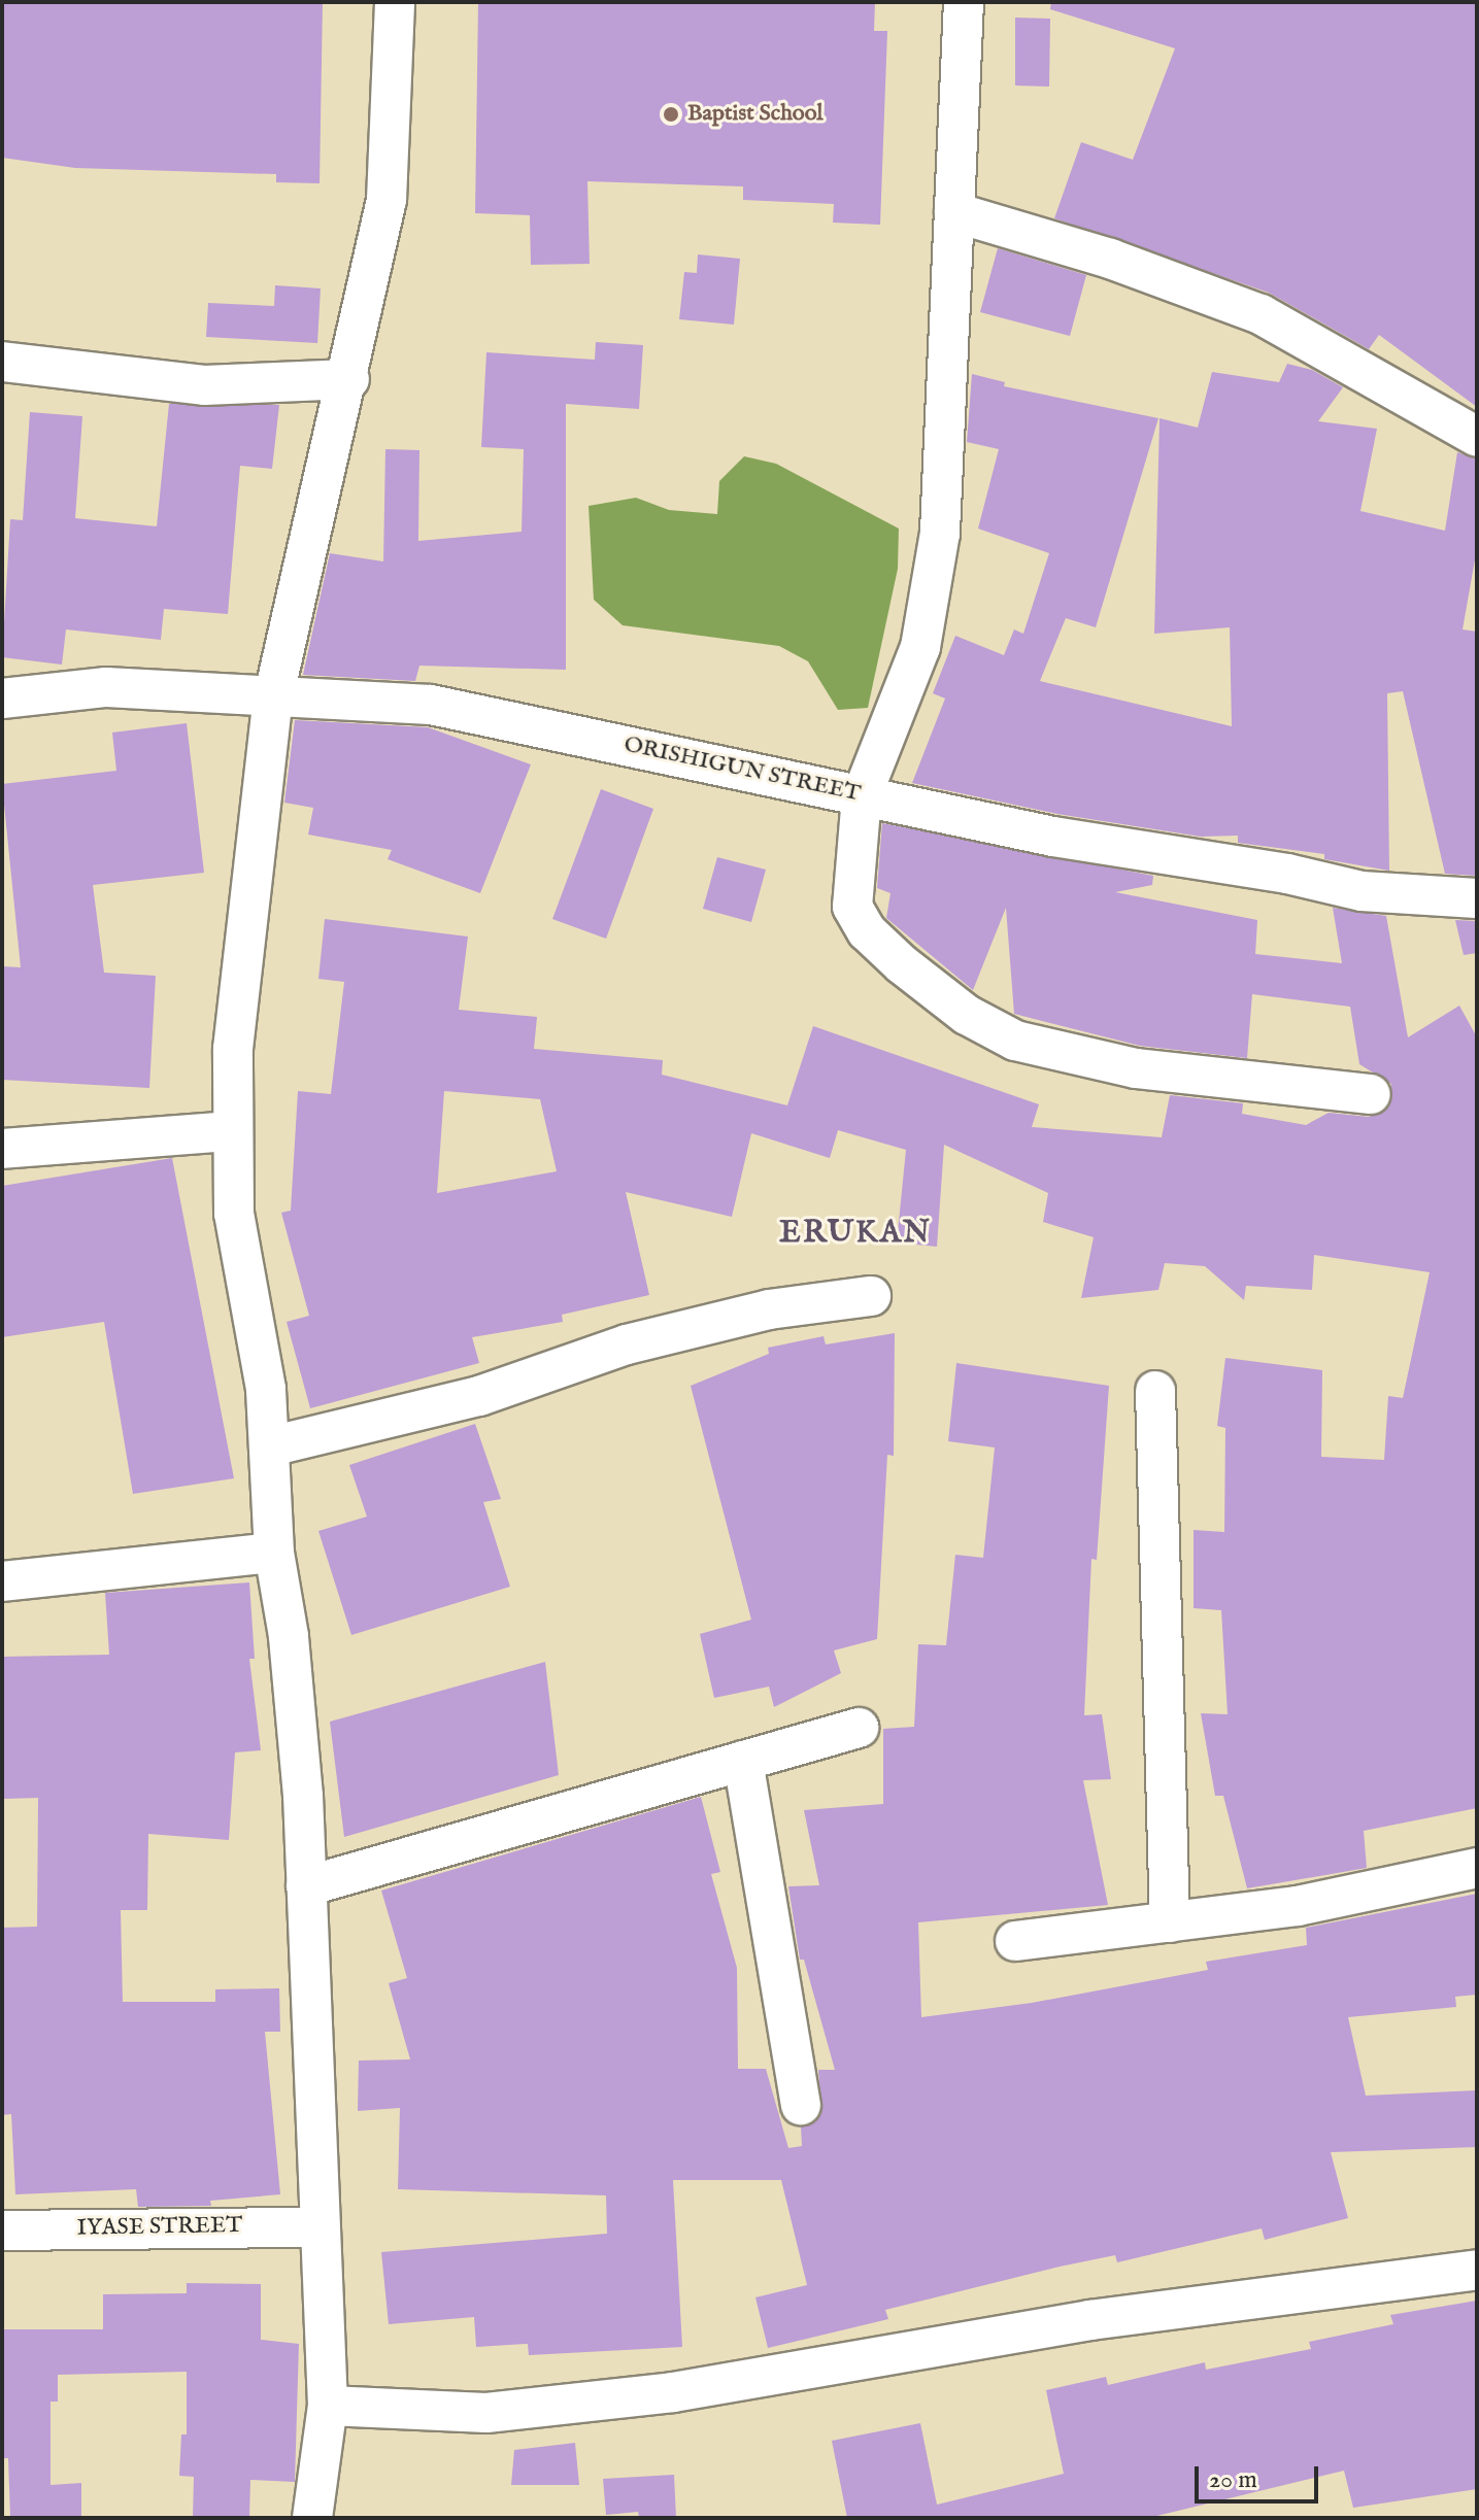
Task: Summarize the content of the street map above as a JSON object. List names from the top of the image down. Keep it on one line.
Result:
{"streets":{"street":["ORISHIGUN STREET","IYASE STREET"]},"districts":["ERUKAN"],"places":["Baptist School"],"scale_bar":"20 m"}
